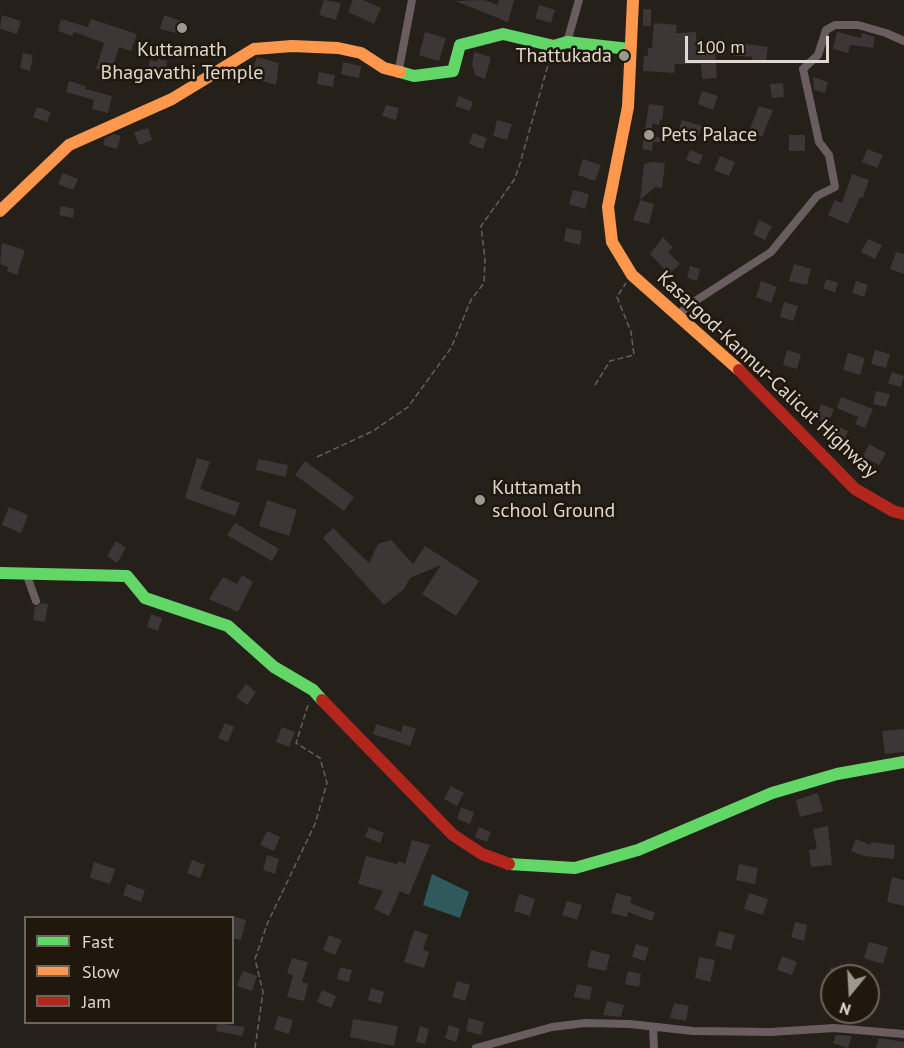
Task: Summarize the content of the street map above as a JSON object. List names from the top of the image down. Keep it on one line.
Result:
{"streets":{"main road":["Kasargod-Kannur-Calicut Highway"]},"places":["Kuttamath Bhagavathi Temple","Thattukada","Pets Palace","Kuttamath school Ground"],"legend":["Fast","Slow","Jam"],"scale_bar":"100 m","north":"bottom"}
